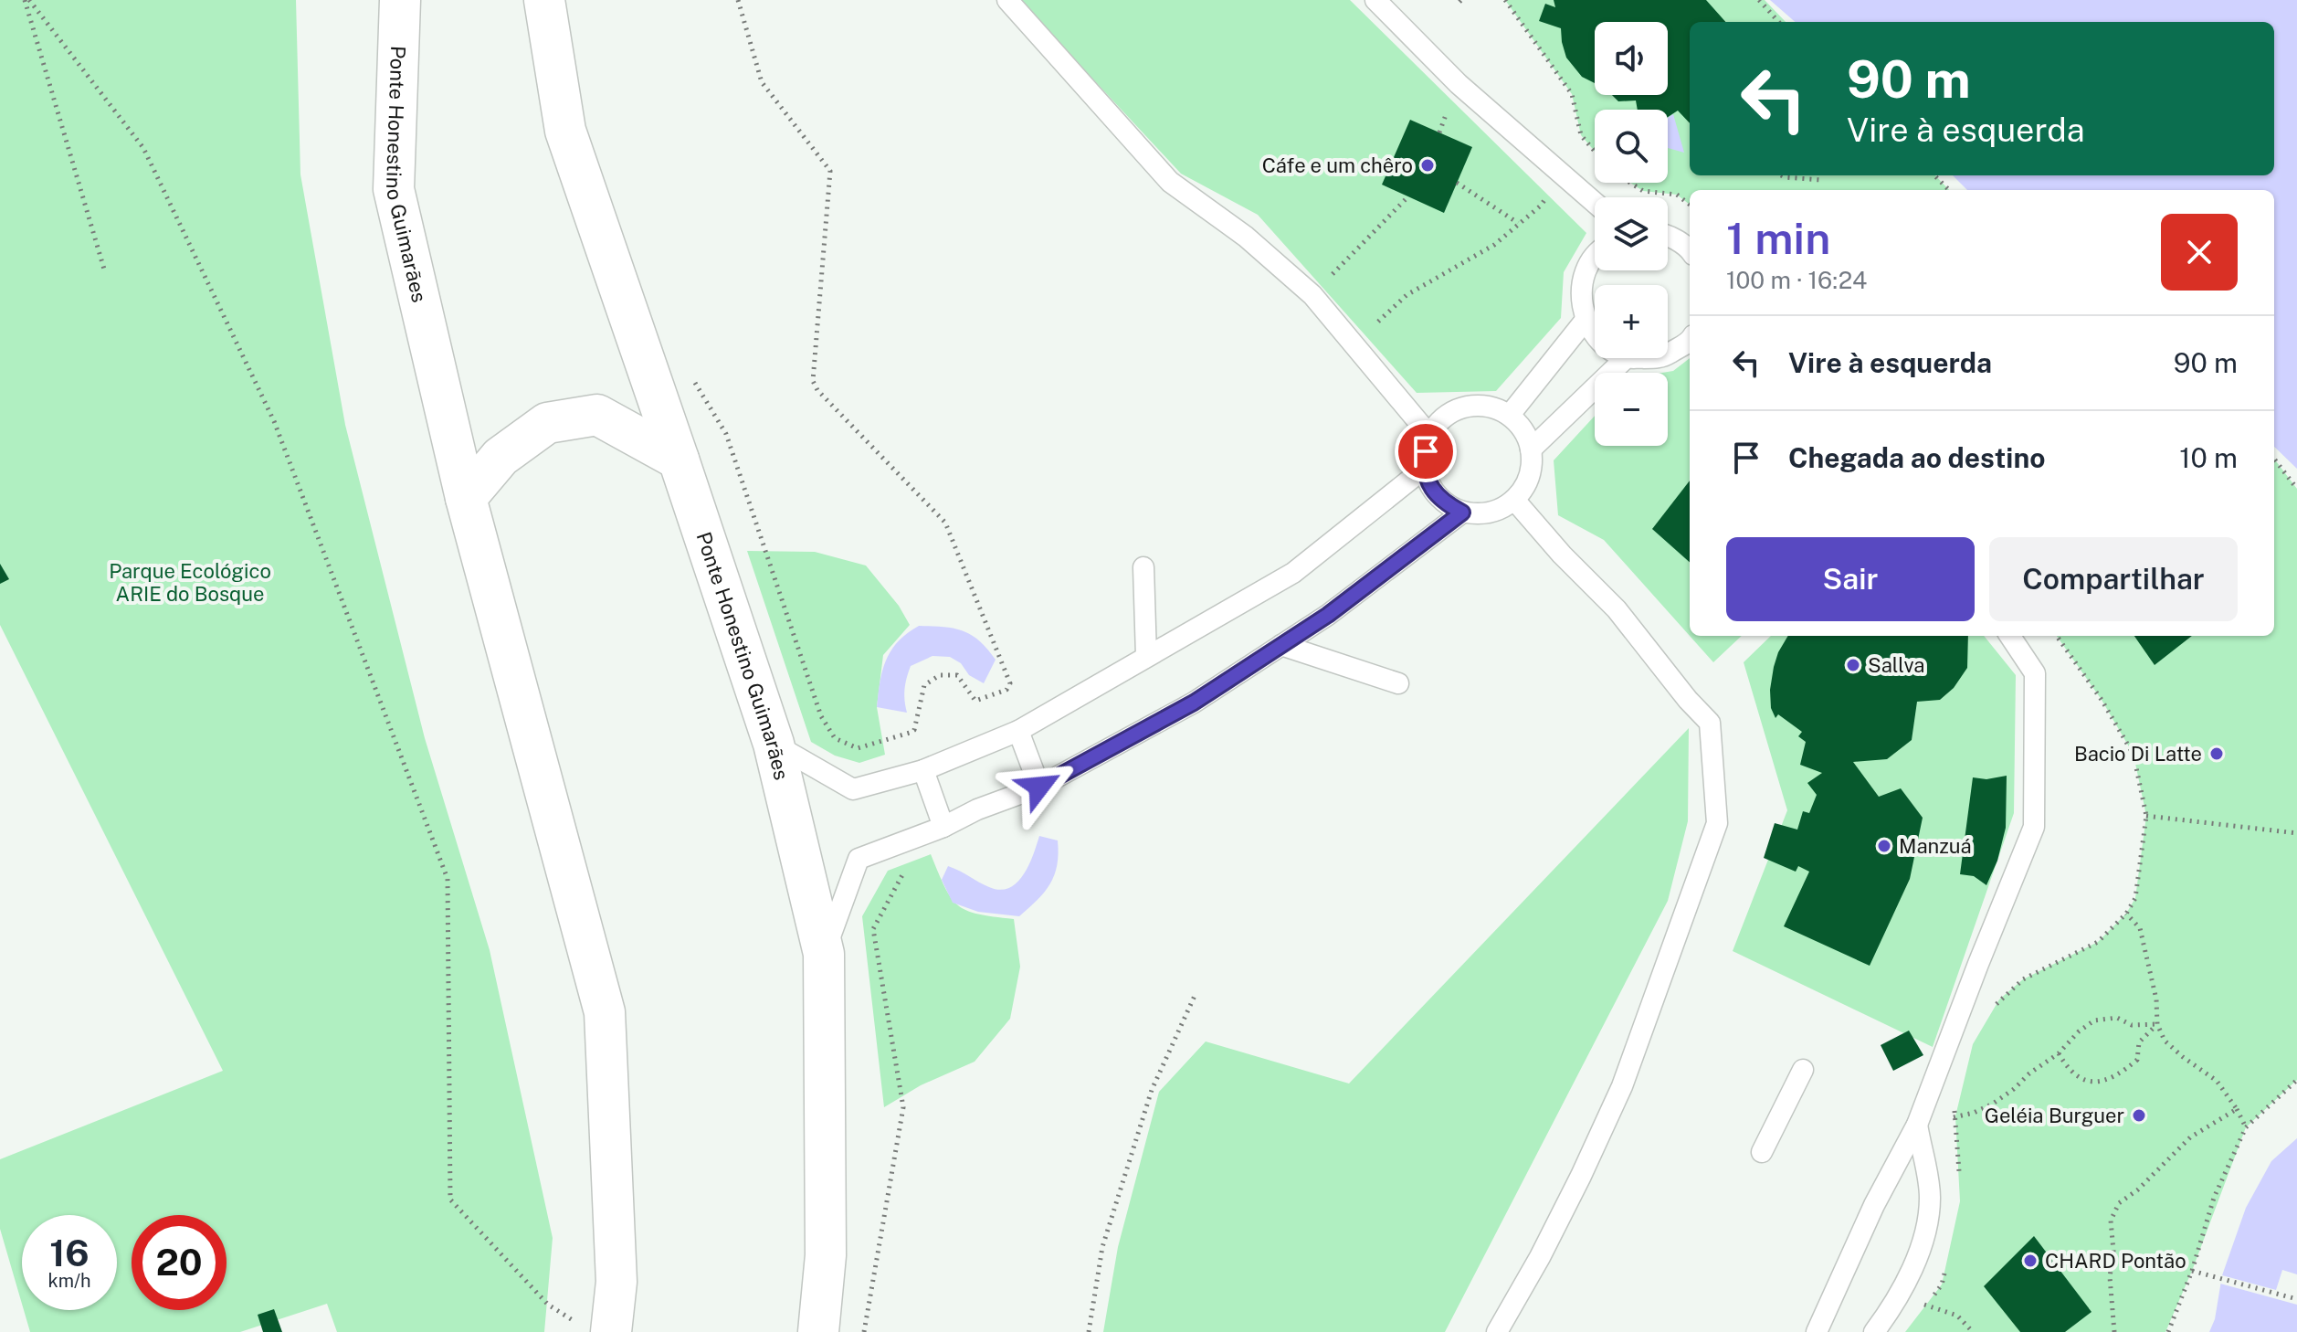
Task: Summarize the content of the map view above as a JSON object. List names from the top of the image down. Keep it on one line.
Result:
{"streets":{"main road":["Ponte Honestino Guimarães"]},"parks":["Parque Ecológico ARIE do Bosque"],"places":["Cáfe e um chêro","Sallva","Bacio Di Latte","Manzuá","Geléia Burguer","CHARD Pontão"],"page":{"map_buttons":["+","−"],"turn":["90 m","Vire à esquerda"],"heading":["1 min","100 m · 16:24"],"list":[{"name":"Vire à esquerda","value":"90 m"},{"name":"Chegada ao destino","value":"10 m"}],"buttons":["Sair","Compartilhar"],"speed":"16 km/h","limit":"20"}}
